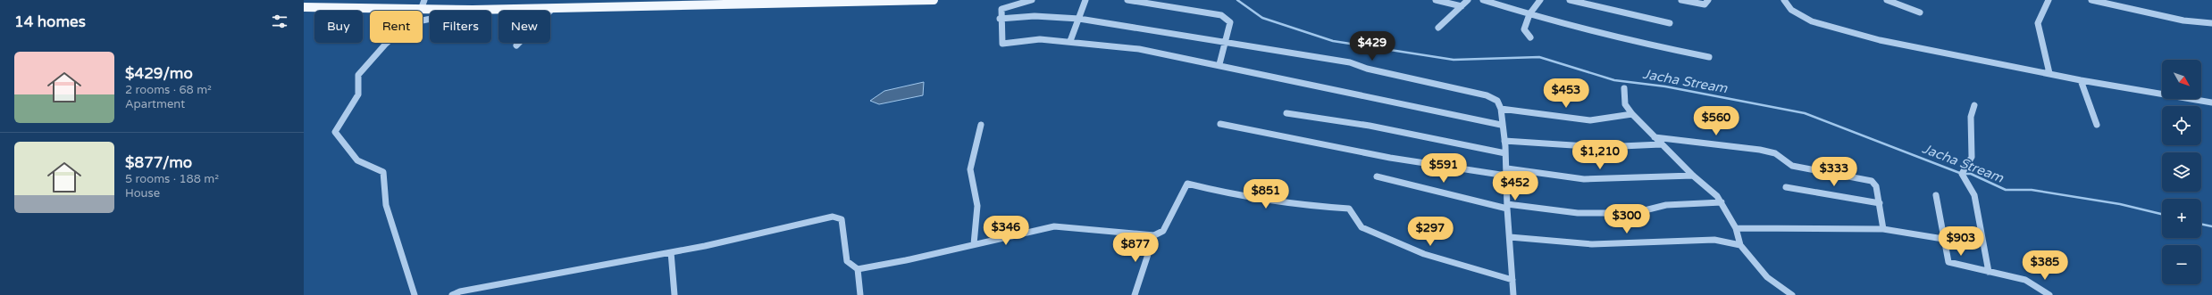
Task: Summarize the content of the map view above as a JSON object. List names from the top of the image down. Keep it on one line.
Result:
{"water":["Jacha Stream"],"north":"bottom right","page":{"heading":"14 homes","chip":["Buy","Rent","Filters","New"],"price":["$429","$453","$560","$1,210","$591","$333","$452","$851","$300","$346","$297","$903","$877","$385"],"list":[{"name":"$429/mo","note":"2 rooms · 68 m² · Apartment"},{"name":"$877/mo","note":"5 rooms · 188 m² · House"}],"map_buttons":["+","−"]}}
